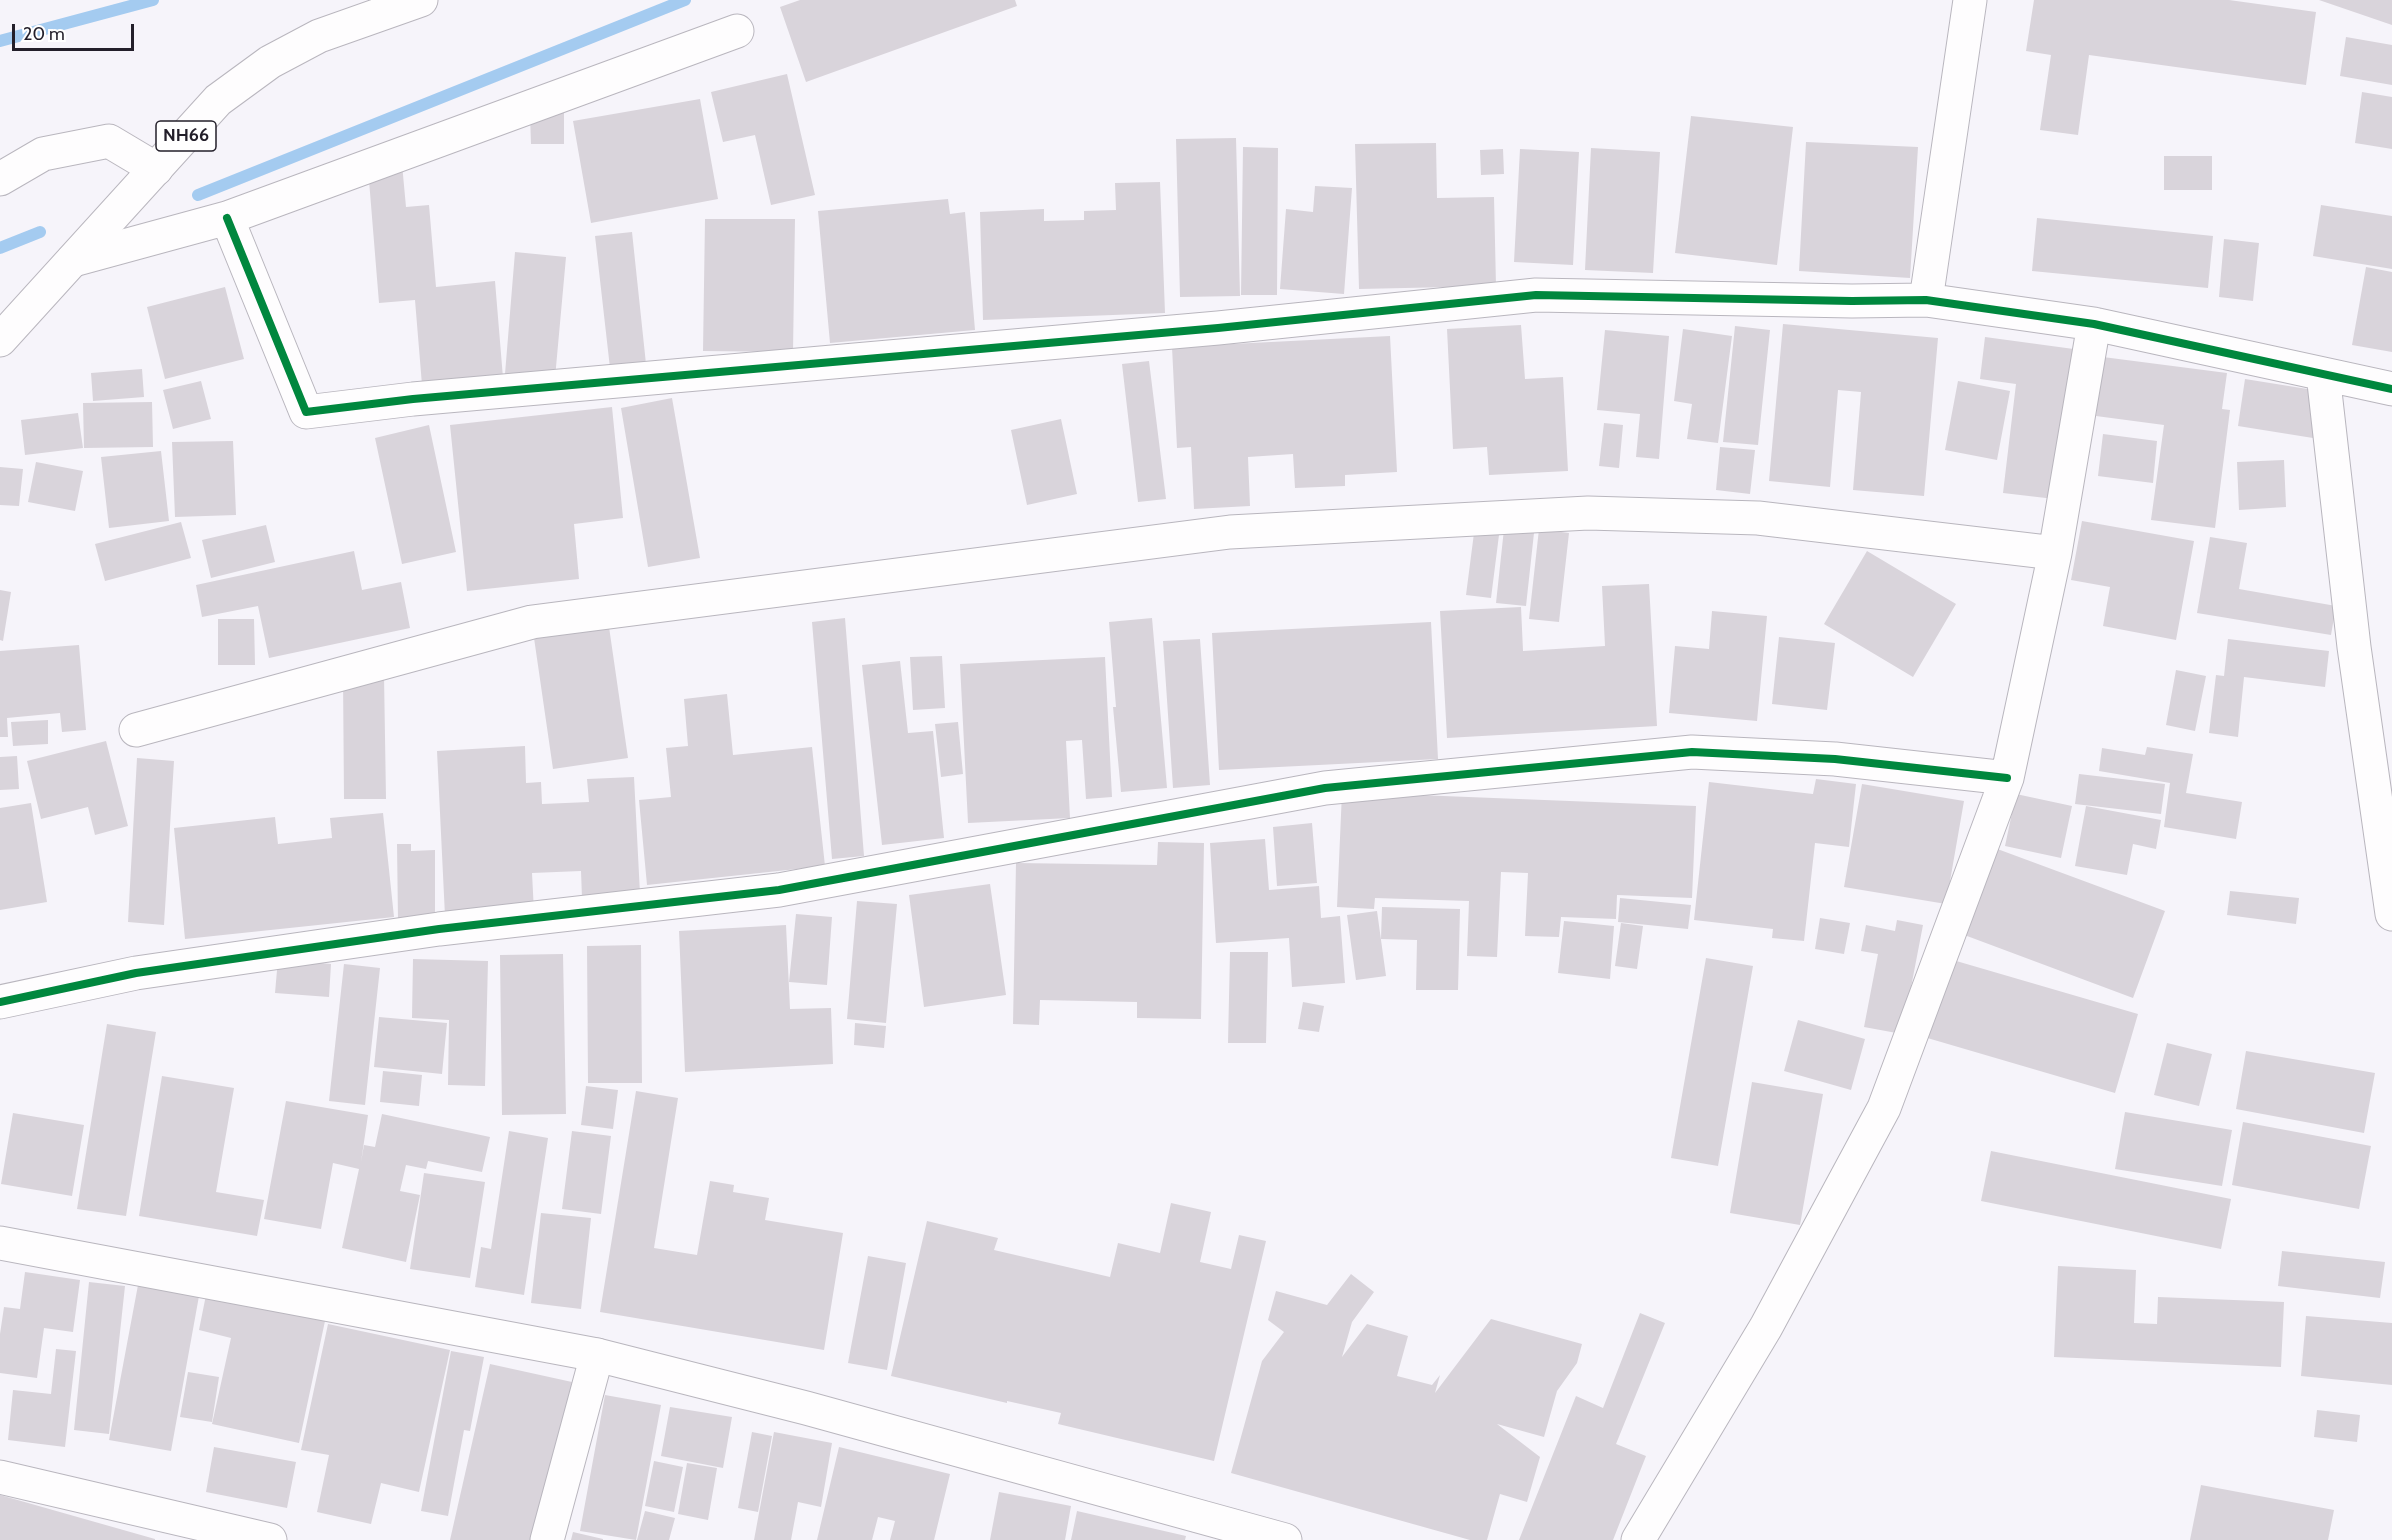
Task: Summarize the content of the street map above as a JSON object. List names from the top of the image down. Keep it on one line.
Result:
{"streets":{"main road":["NH66"]},"scale_bar":"20 m"}
